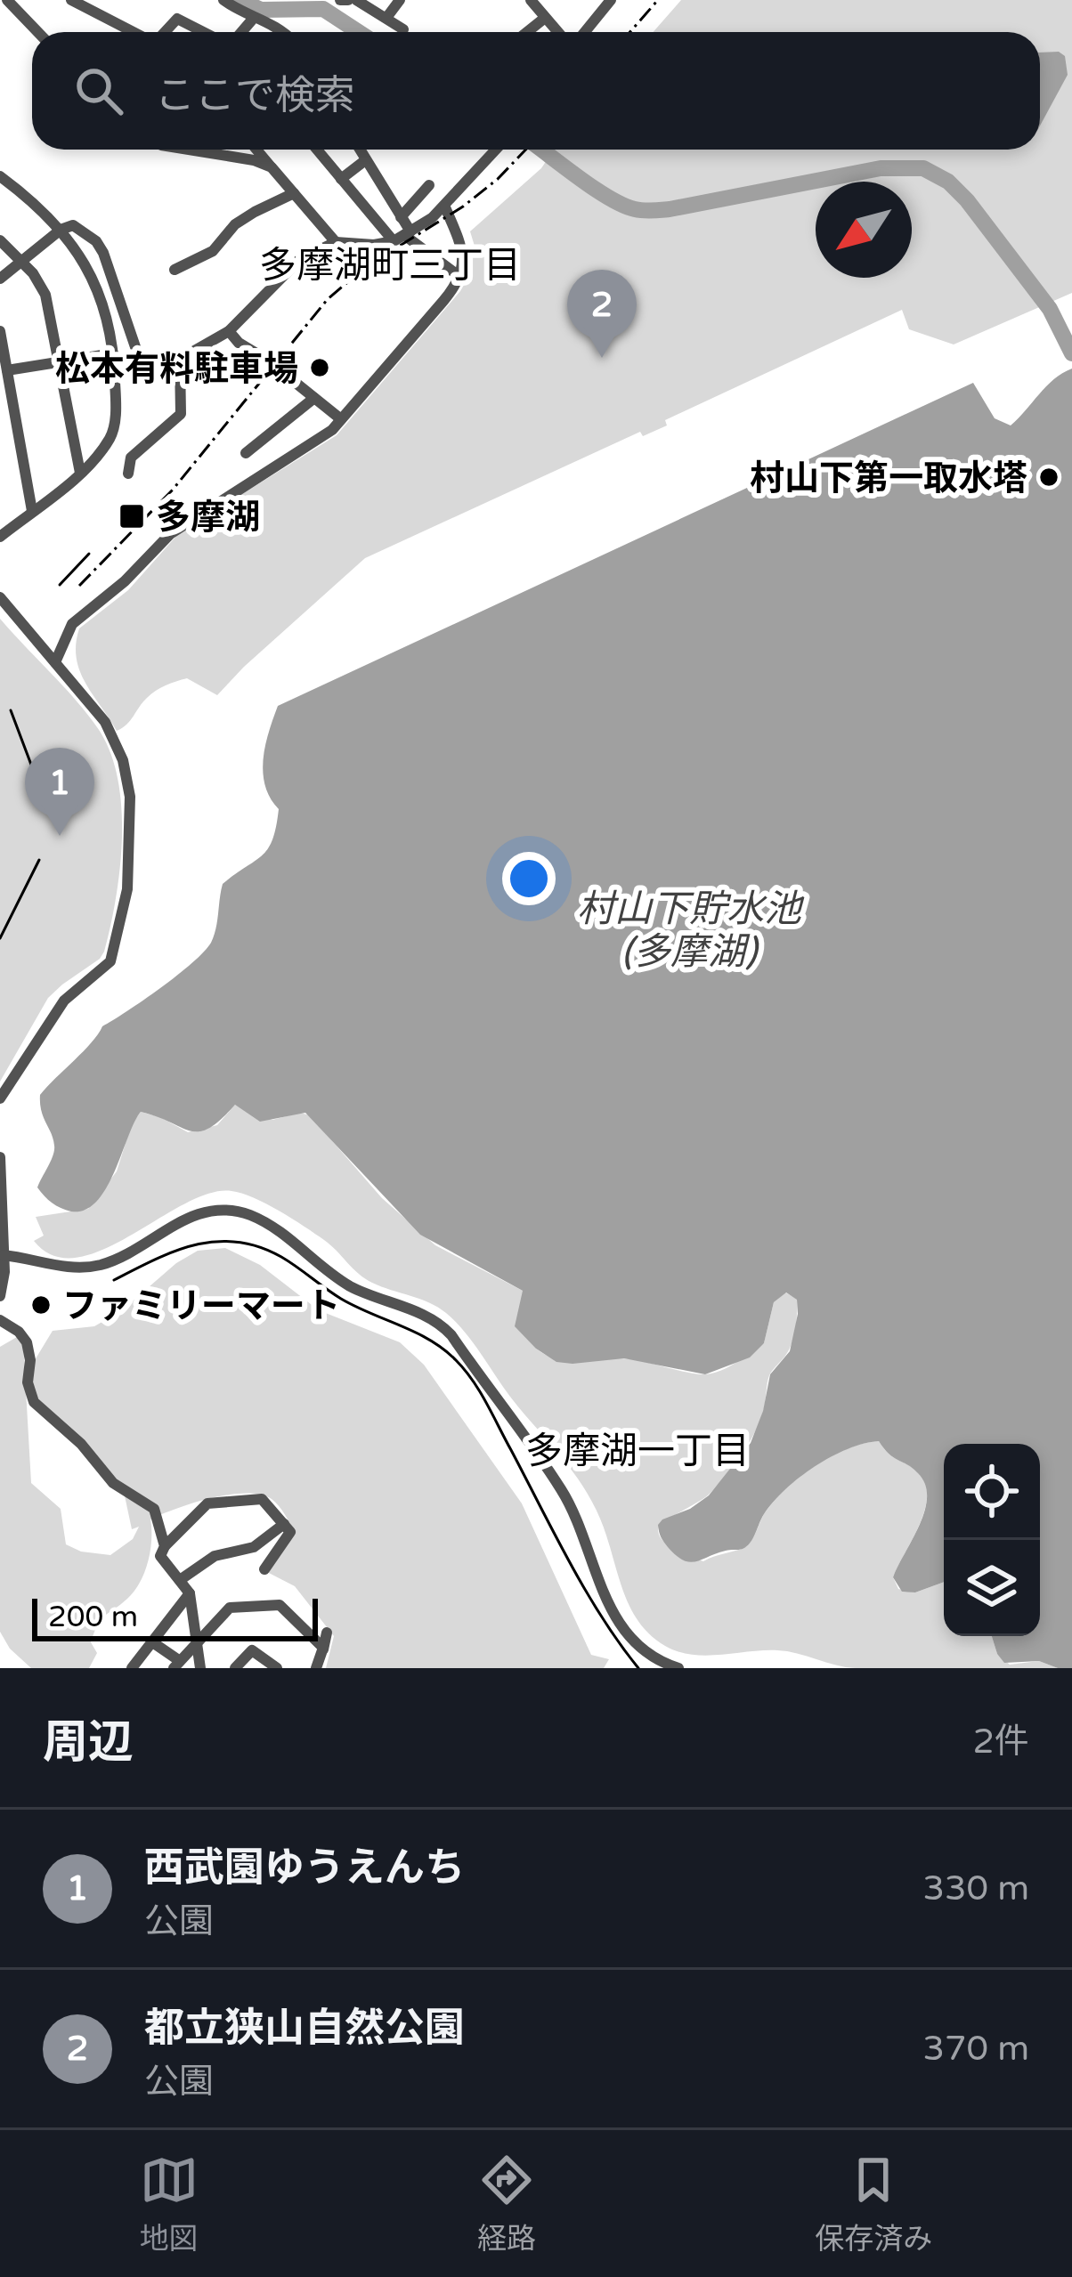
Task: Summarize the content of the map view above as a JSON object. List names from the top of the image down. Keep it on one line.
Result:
{"districts":["多摩湖町三丁目","多摩湖一丁目"],"water":["村山下貯水池 (多摩湖)"],"places":{"other":["松本有料駐車場","村山下第一取水塔","ファミリーマート"],"transit":["多摩湖"]},"scale_bar":"200 m","north":"bottom left","page":{"search":"ここで検索","pins":["2","1"],"scale":"200 m","heading":["周辺","2件"],"list":[{"mark":"1","name":"西武園ゆうえんち","note":"公園","value":"330 m"},{"mark":"2","name":"都立狭山自然公園","note":"公園","value":"370 m"}],"nav":["地図","経路","保存済み"]}}
